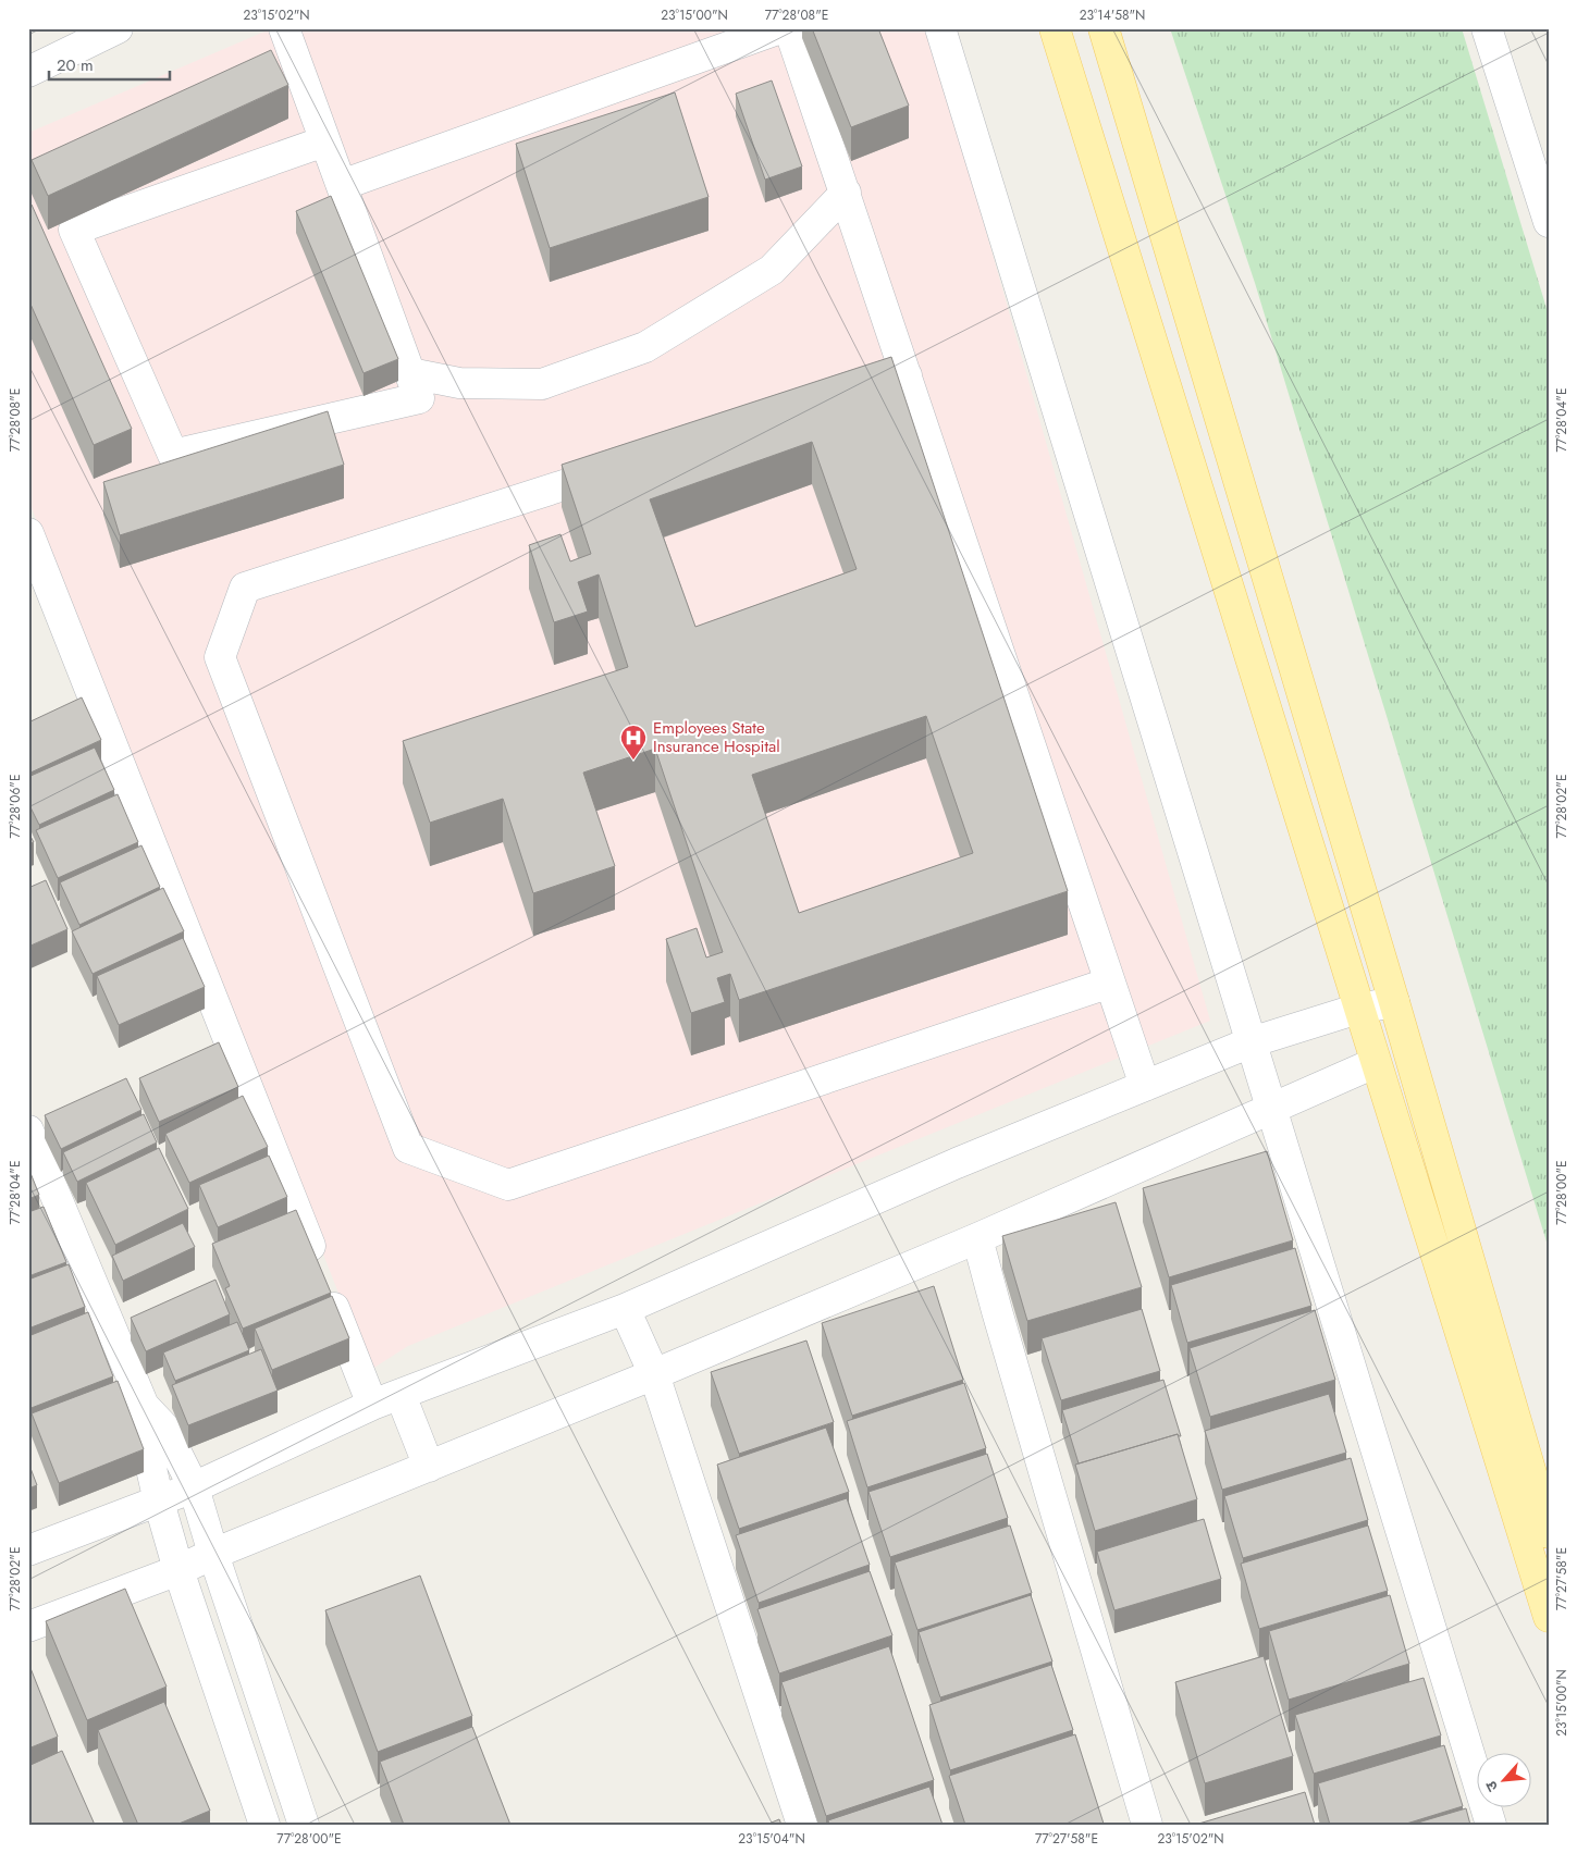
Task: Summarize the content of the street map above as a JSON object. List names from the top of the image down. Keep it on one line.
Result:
{"places":{"hospital":["Employees State Insurance Hospital"]},"scale_bar":"20 m","north":"bottom left","coordinates":["23°15'02\"N","23°15'00\"N","77°28'08\"E","23°14'58\"N","77°28'04\"E","77°28'02\"E","77°28'06\"E","77°28'00\"E","77°27'58\"E","23°15'04\"N"]}
